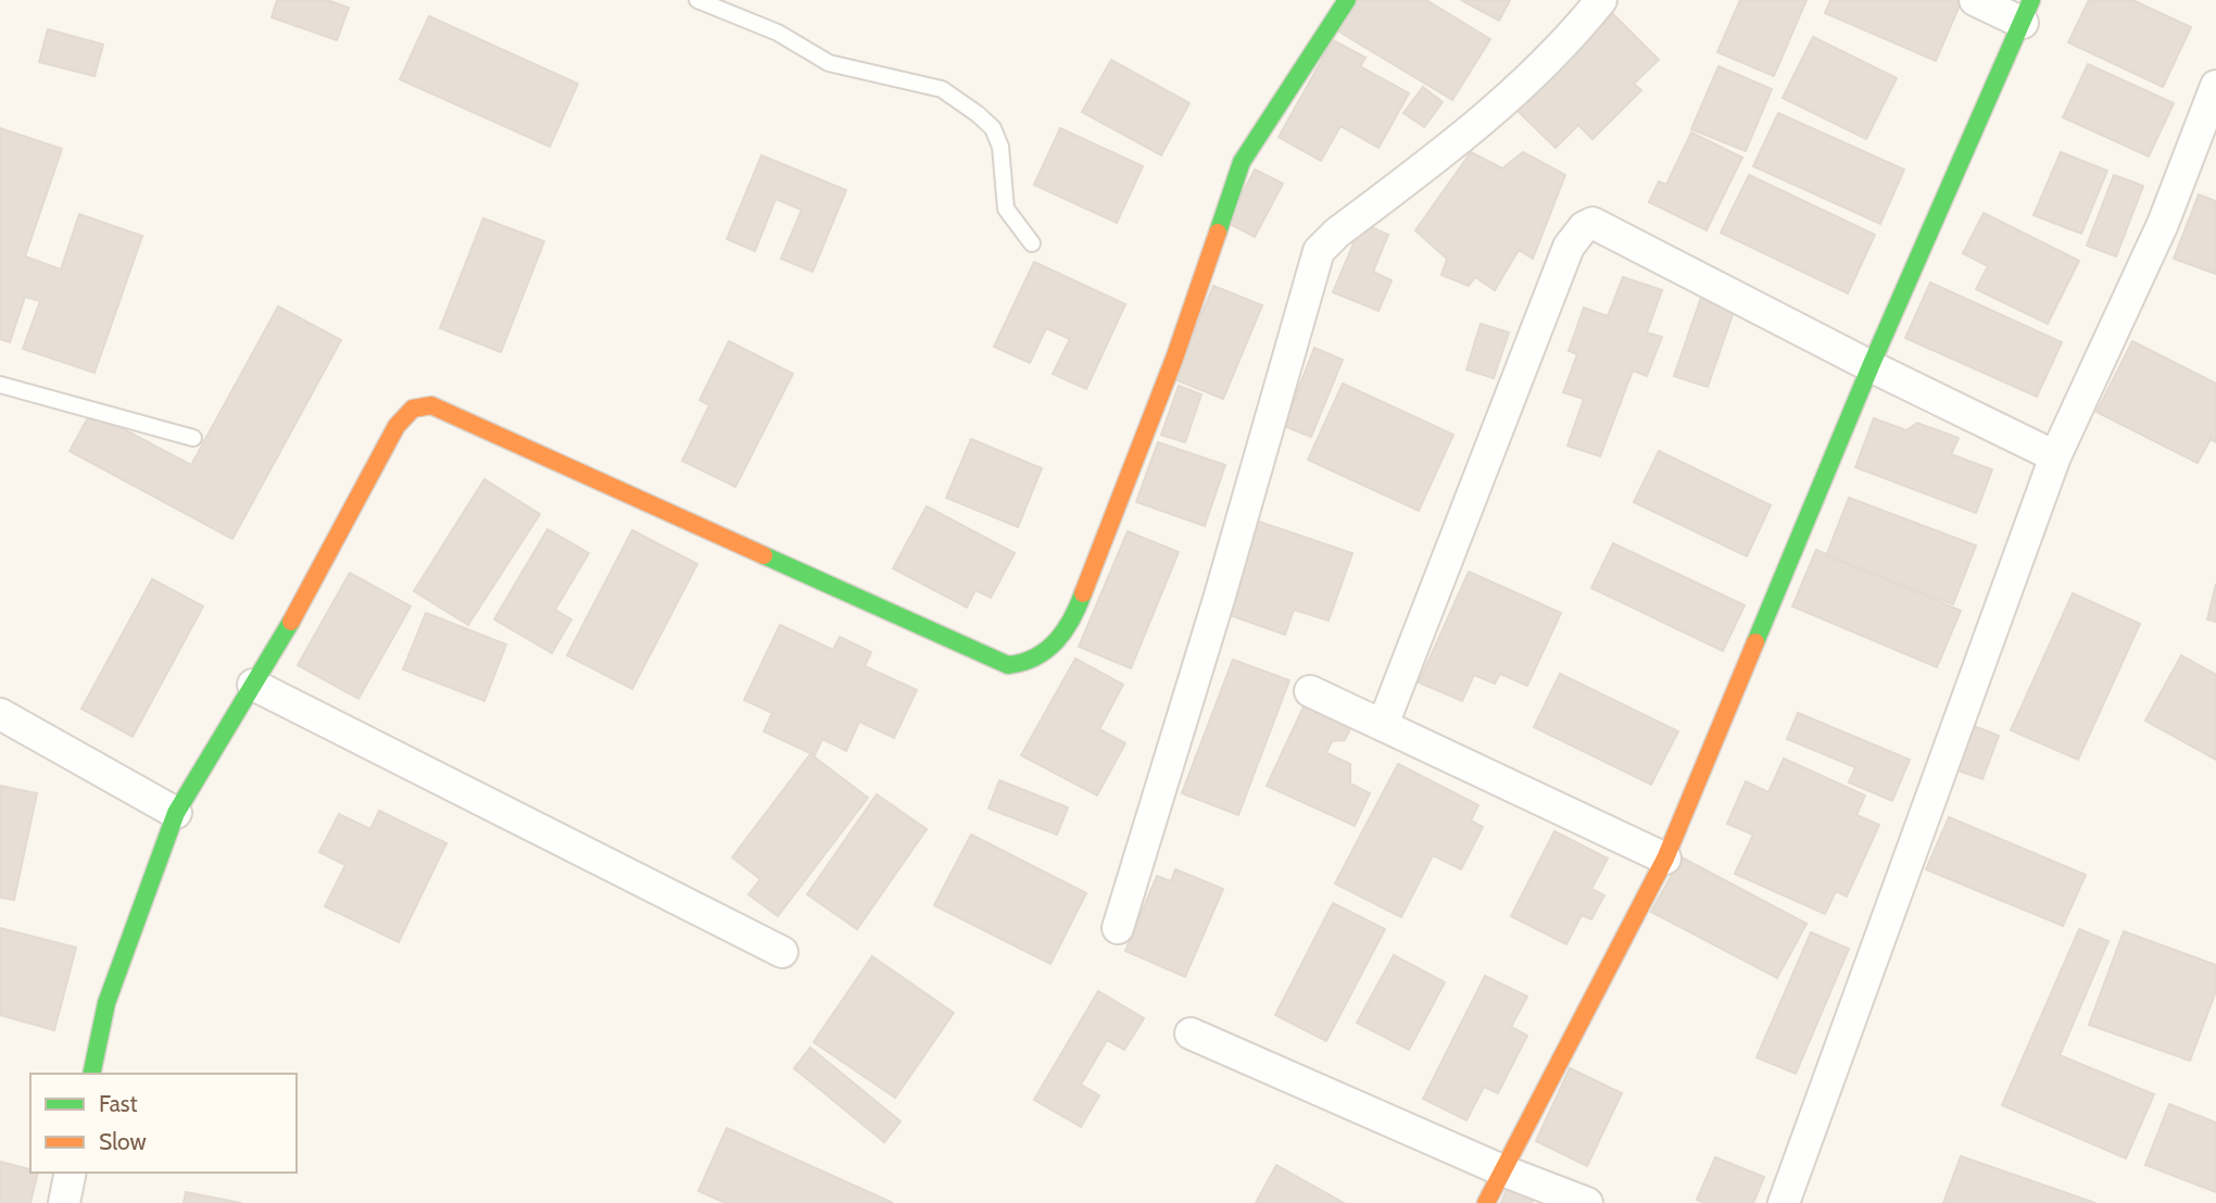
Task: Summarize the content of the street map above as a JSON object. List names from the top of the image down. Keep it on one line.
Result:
{"legend":["Fast","Slow"]}
